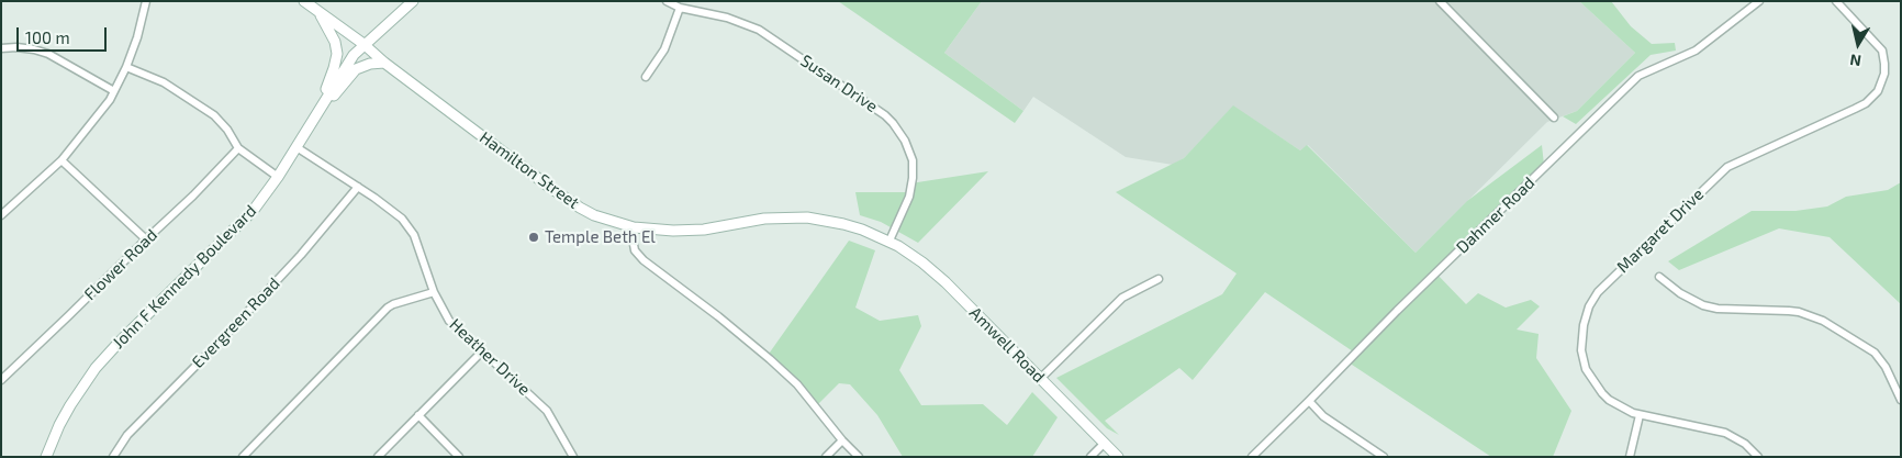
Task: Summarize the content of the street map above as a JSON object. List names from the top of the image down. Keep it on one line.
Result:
{"streets":{"main road":["Hamilton Street","John F Kennedy Boulevard","Amwell Road"],"street":["Susan Drive","Dahmer Road","Margaret Drive","Flower Road","Evergreen Road","Heather Drive"]},"crossings":[["Susan Drive","Hamilton Street"],["Susan Drive","Amwell Road"],["Hamilton Street","John F Kennedy Boulevard"],["Hamilton Street","Amwell Road"],["John F Kennedy Boulevard","Heather Drive"],["Evergreen Road","Heather Drive"]],"places":["Temple Beth El"],"scale_bar":"100 m","north":"bottom"}
